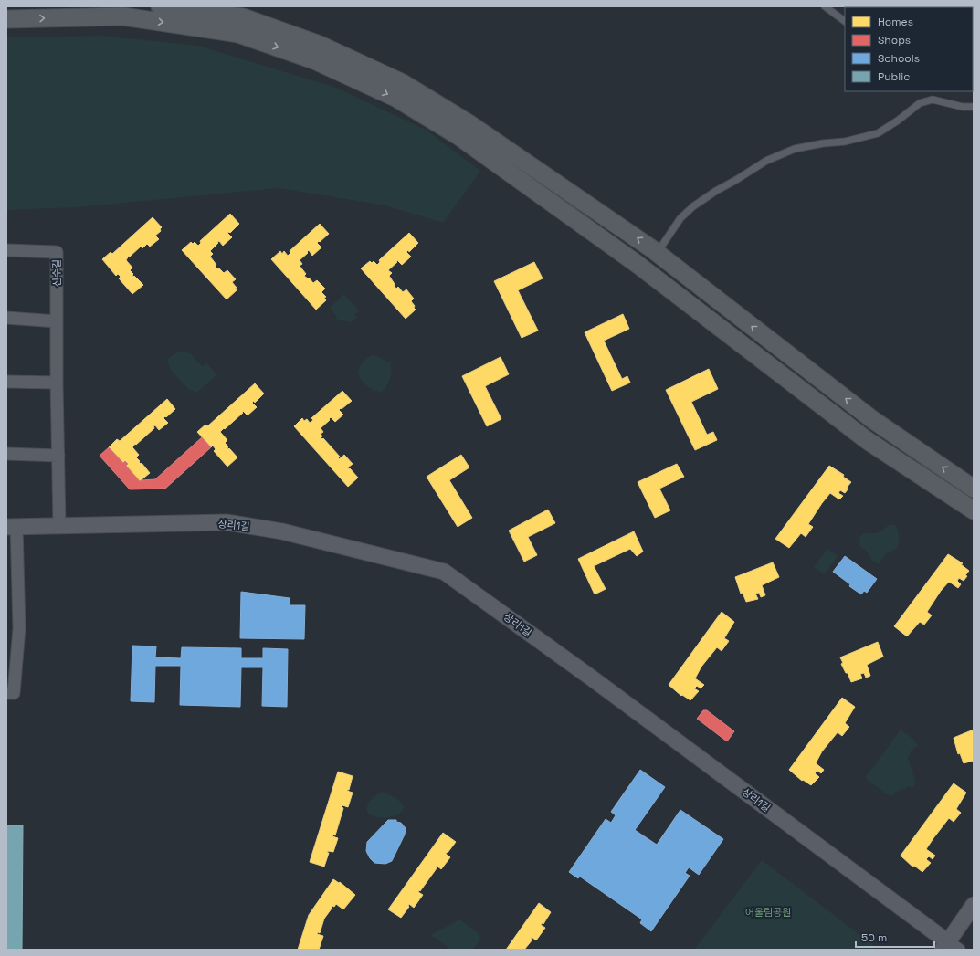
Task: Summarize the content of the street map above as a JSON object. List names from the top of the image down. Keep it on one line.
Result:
{"streets":{"street":["신수길","상리1길"]},"crossings":[["신수길","상리1길"]],"parks":["어울림공원"],"legend":["Homes","Shops","Schools","Public"],"scale_bar":"50 m"}
